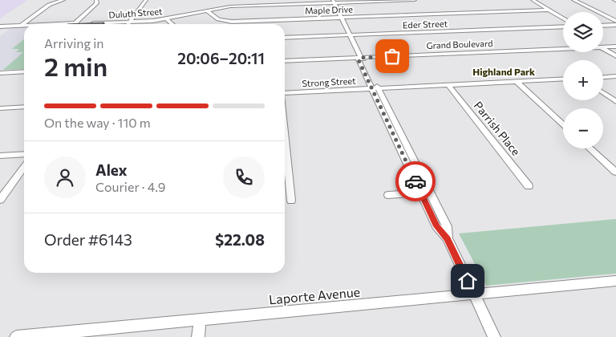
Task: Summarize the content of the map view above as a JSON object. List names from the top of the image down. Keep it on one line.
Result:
{"streets":{"street":["Maple Drive","Duluth Street","Eder Street","Grand Boulevard","Strong Street","Parrish Place","Laporte Avenue"]},"crossings":[["Maple Drive","Duluth Street"],["Strong Street","Parrish Place"]],"districts":["Highland Park"],"page":{"map_buttons":["+","−"],"heading":["2 min","Arriving in","20:06–20:11"],"panel":["Alex","Courier · 4.9","Order #6143","$22.08"],"bar":"On the way · 110 m"}}
